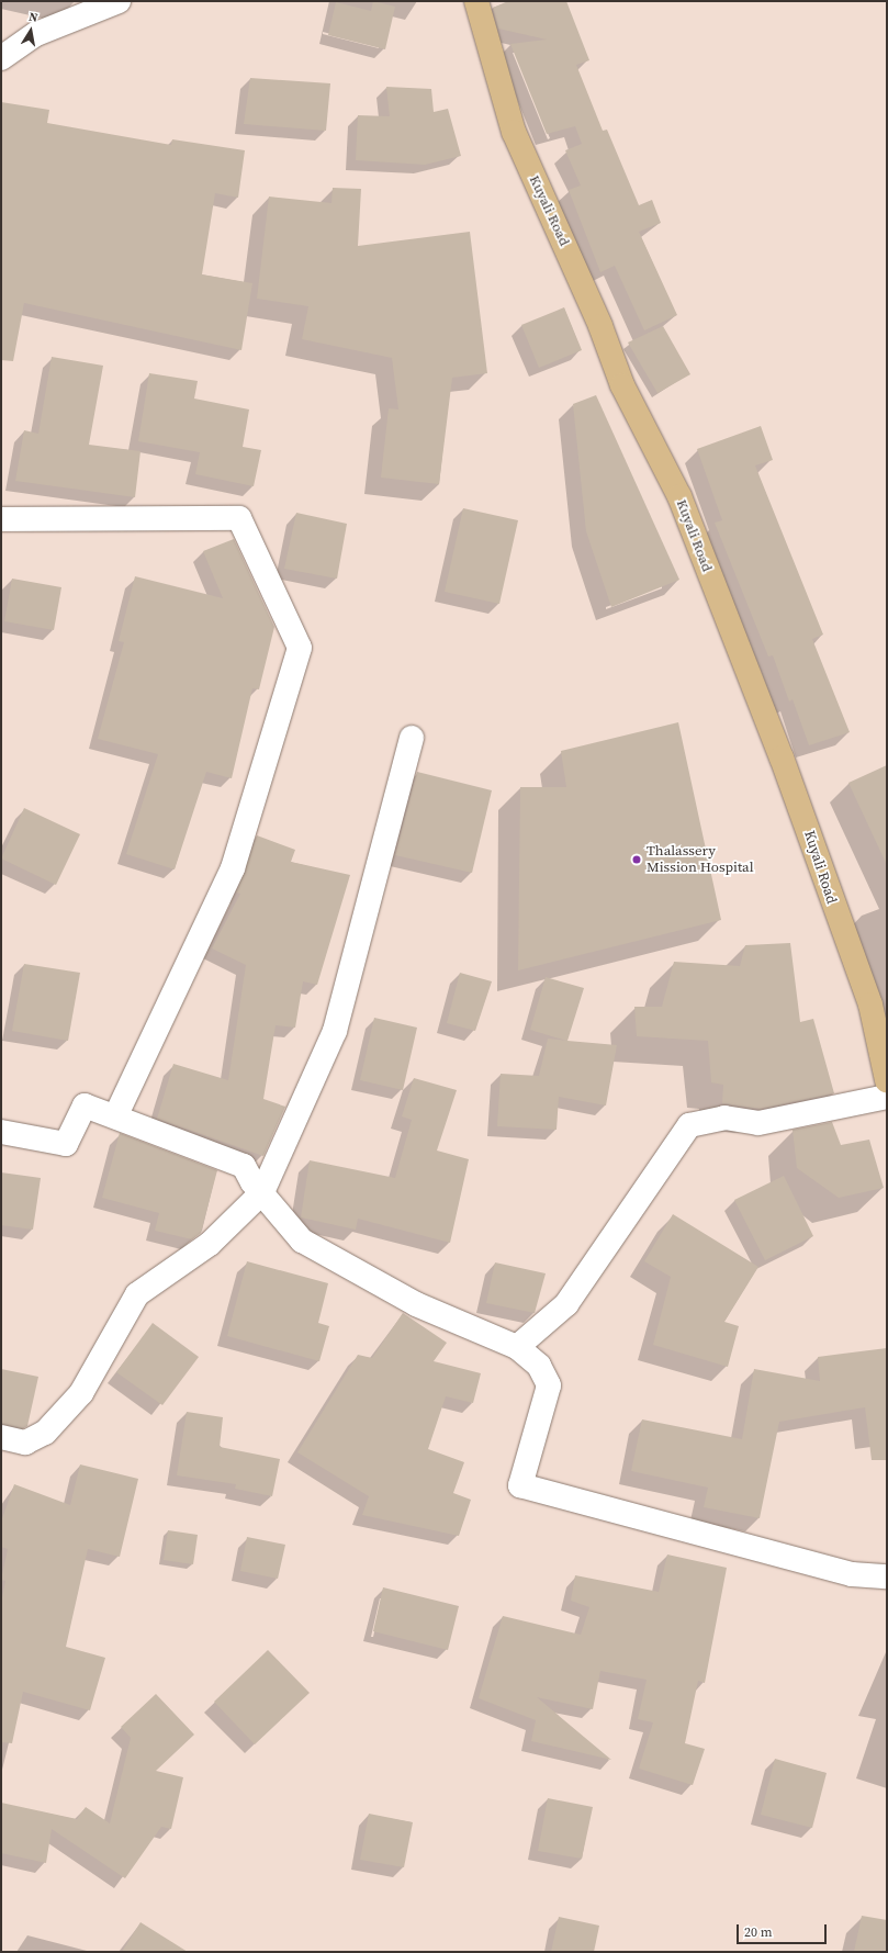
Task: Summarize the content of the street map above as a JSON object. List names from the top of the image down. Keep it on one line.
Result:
{"streets":{"main road":["Kuyali Road"]},"places":["Thalassery Mission Hospital"],"scale_bar":"20 m","north":"top"}
